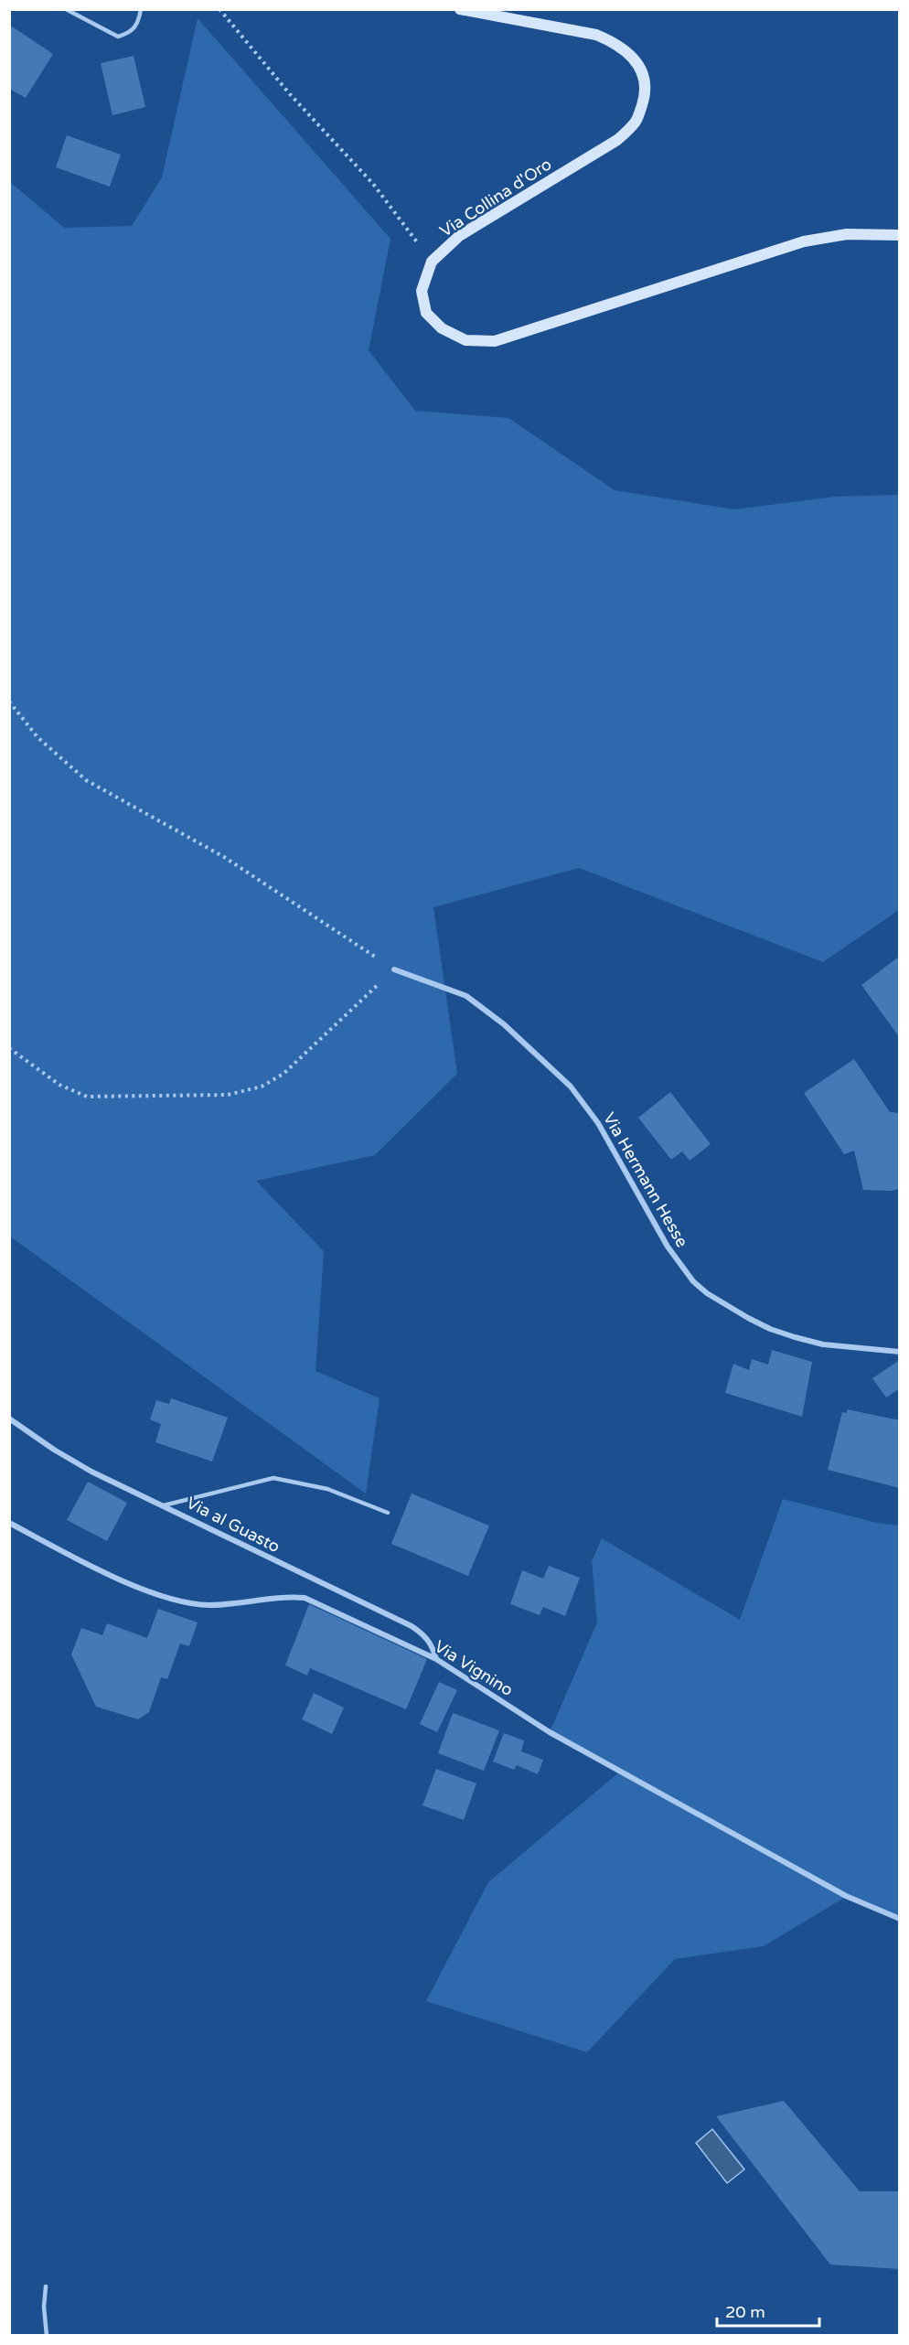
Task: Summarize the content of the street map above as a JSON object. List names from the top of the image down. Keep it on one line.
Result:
{"streets":{"street":["Via Collina d'Oro","Via Hermann Hesse","Via al Guasto","Via Vignino"]},"crossings":[["Via al Guasto","Via Vignino"]],"scale_bar":"20 m"}
